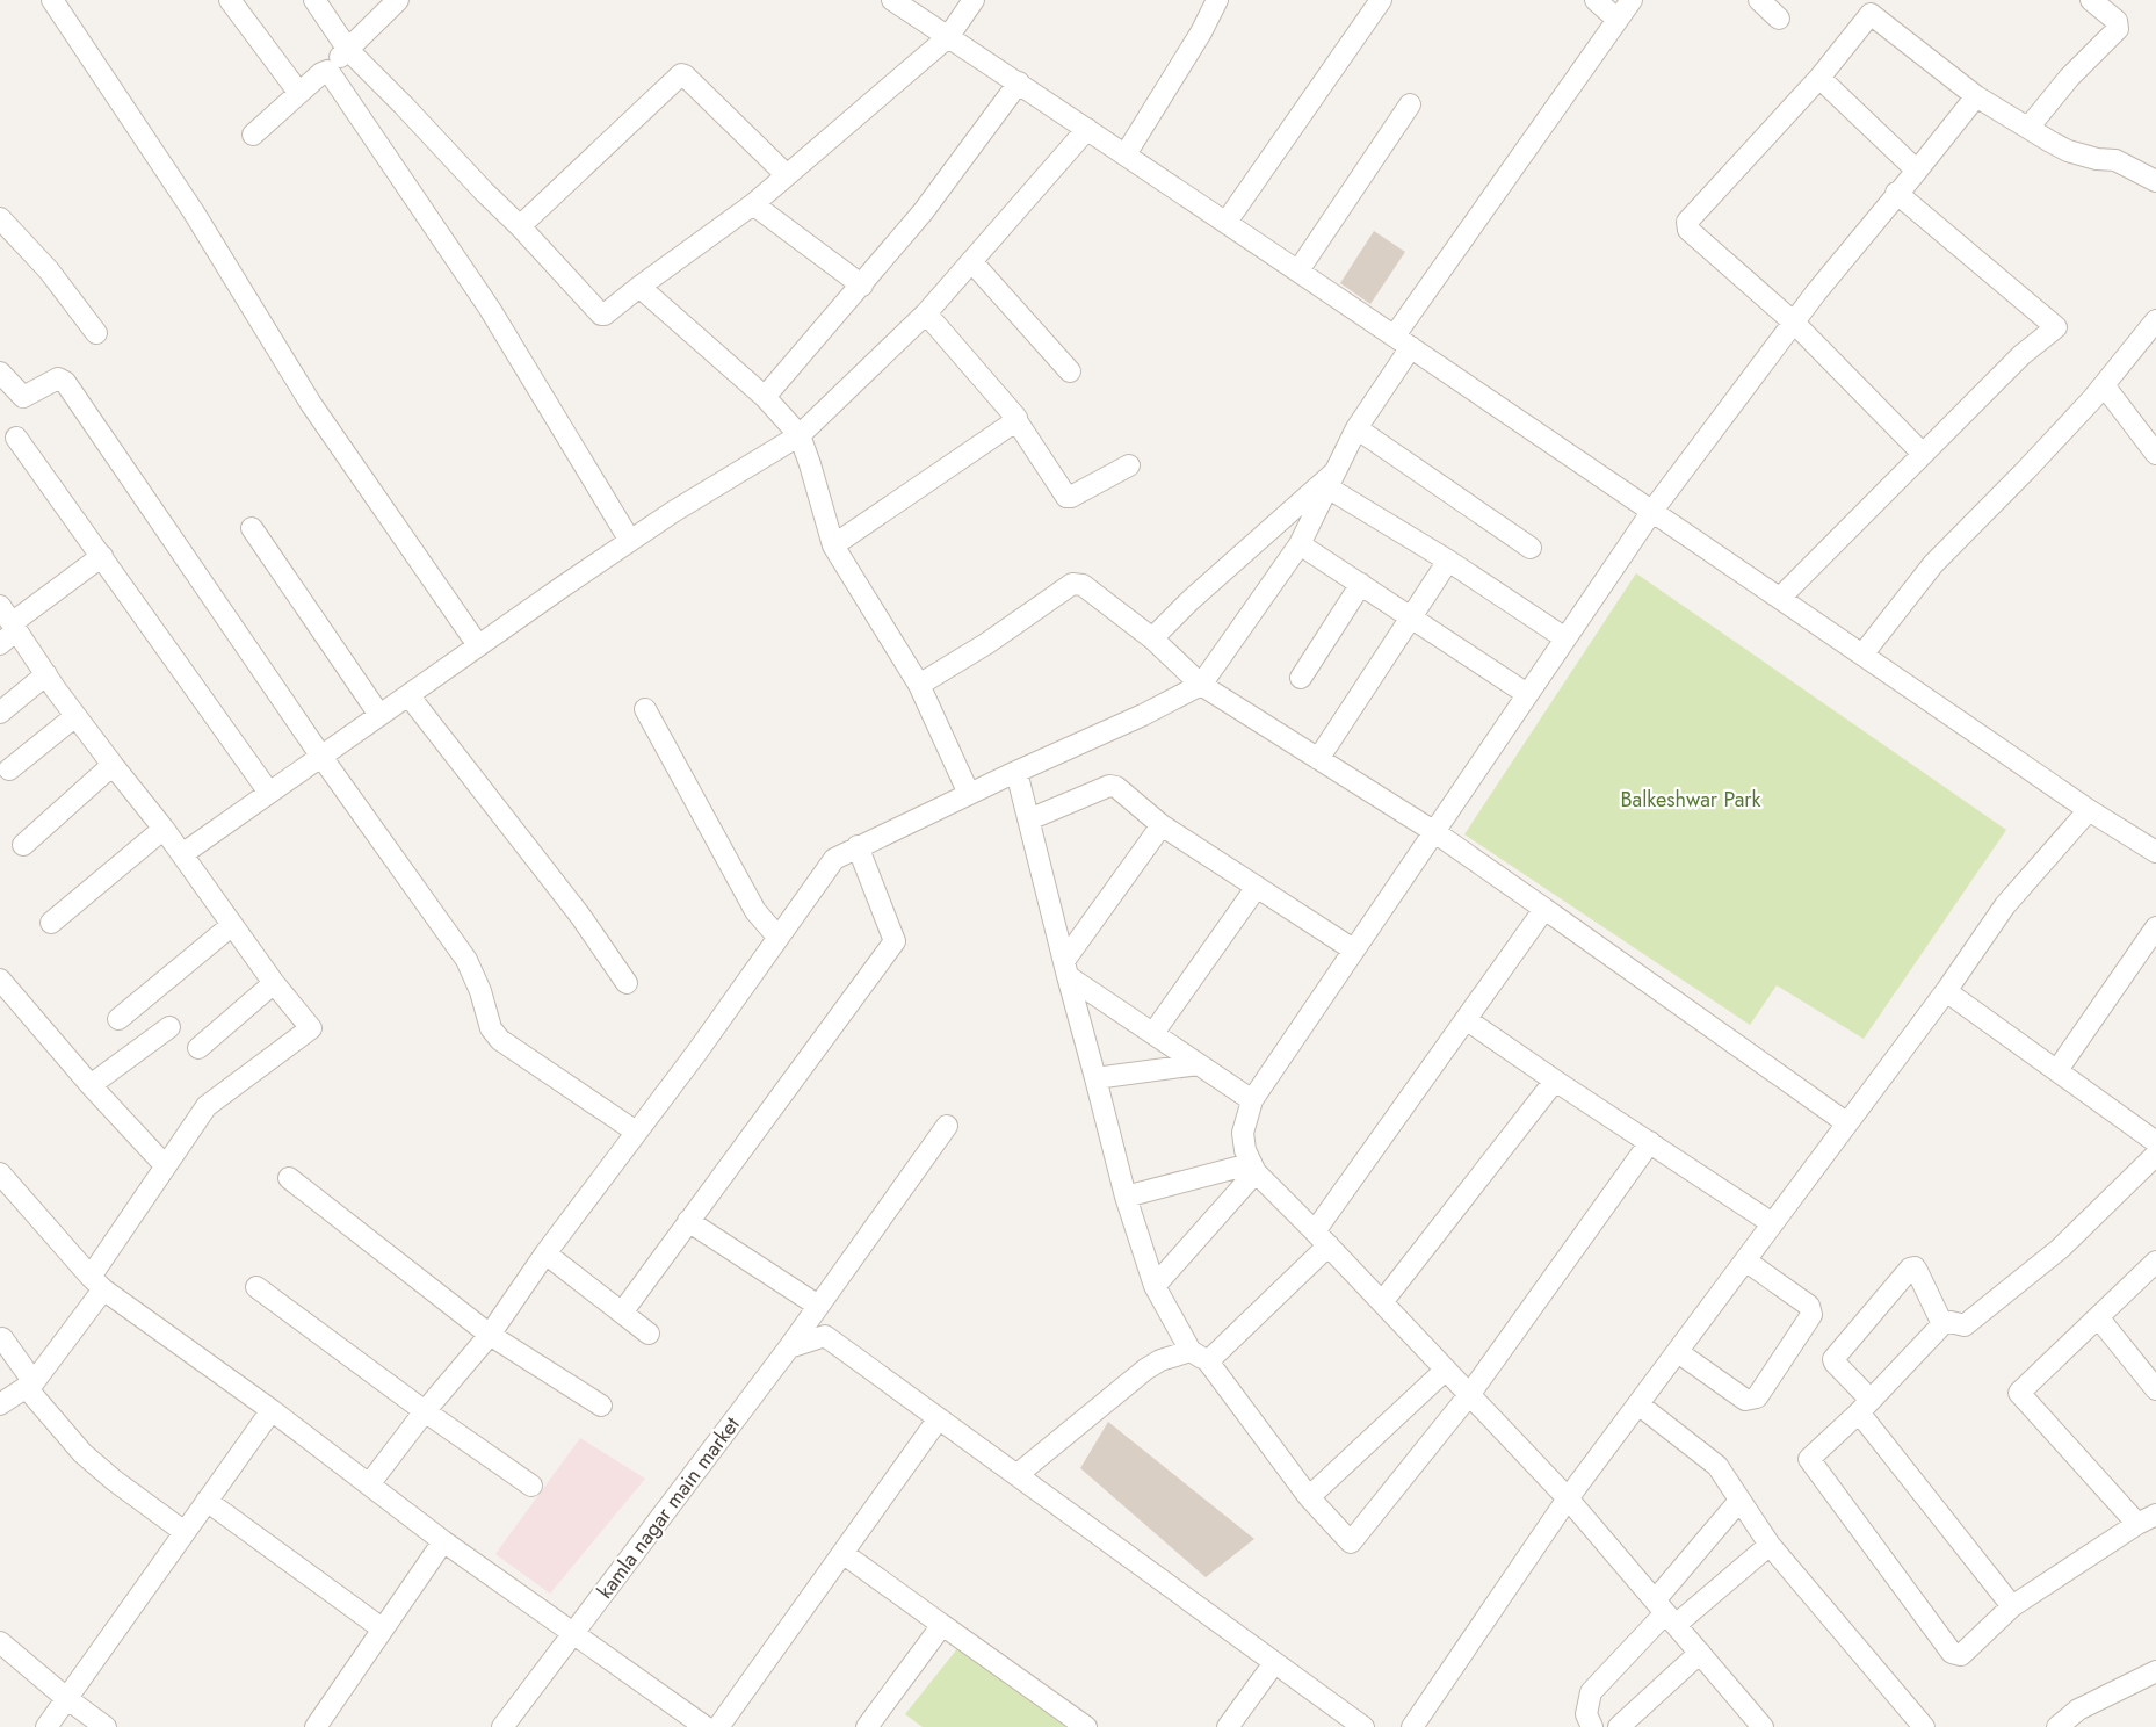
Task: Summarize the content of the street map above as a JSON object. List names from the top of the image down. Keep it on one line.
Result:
{"streets":{"street":["kamla nagar main market"]},"parks":["Balkeshwar Park"]}
